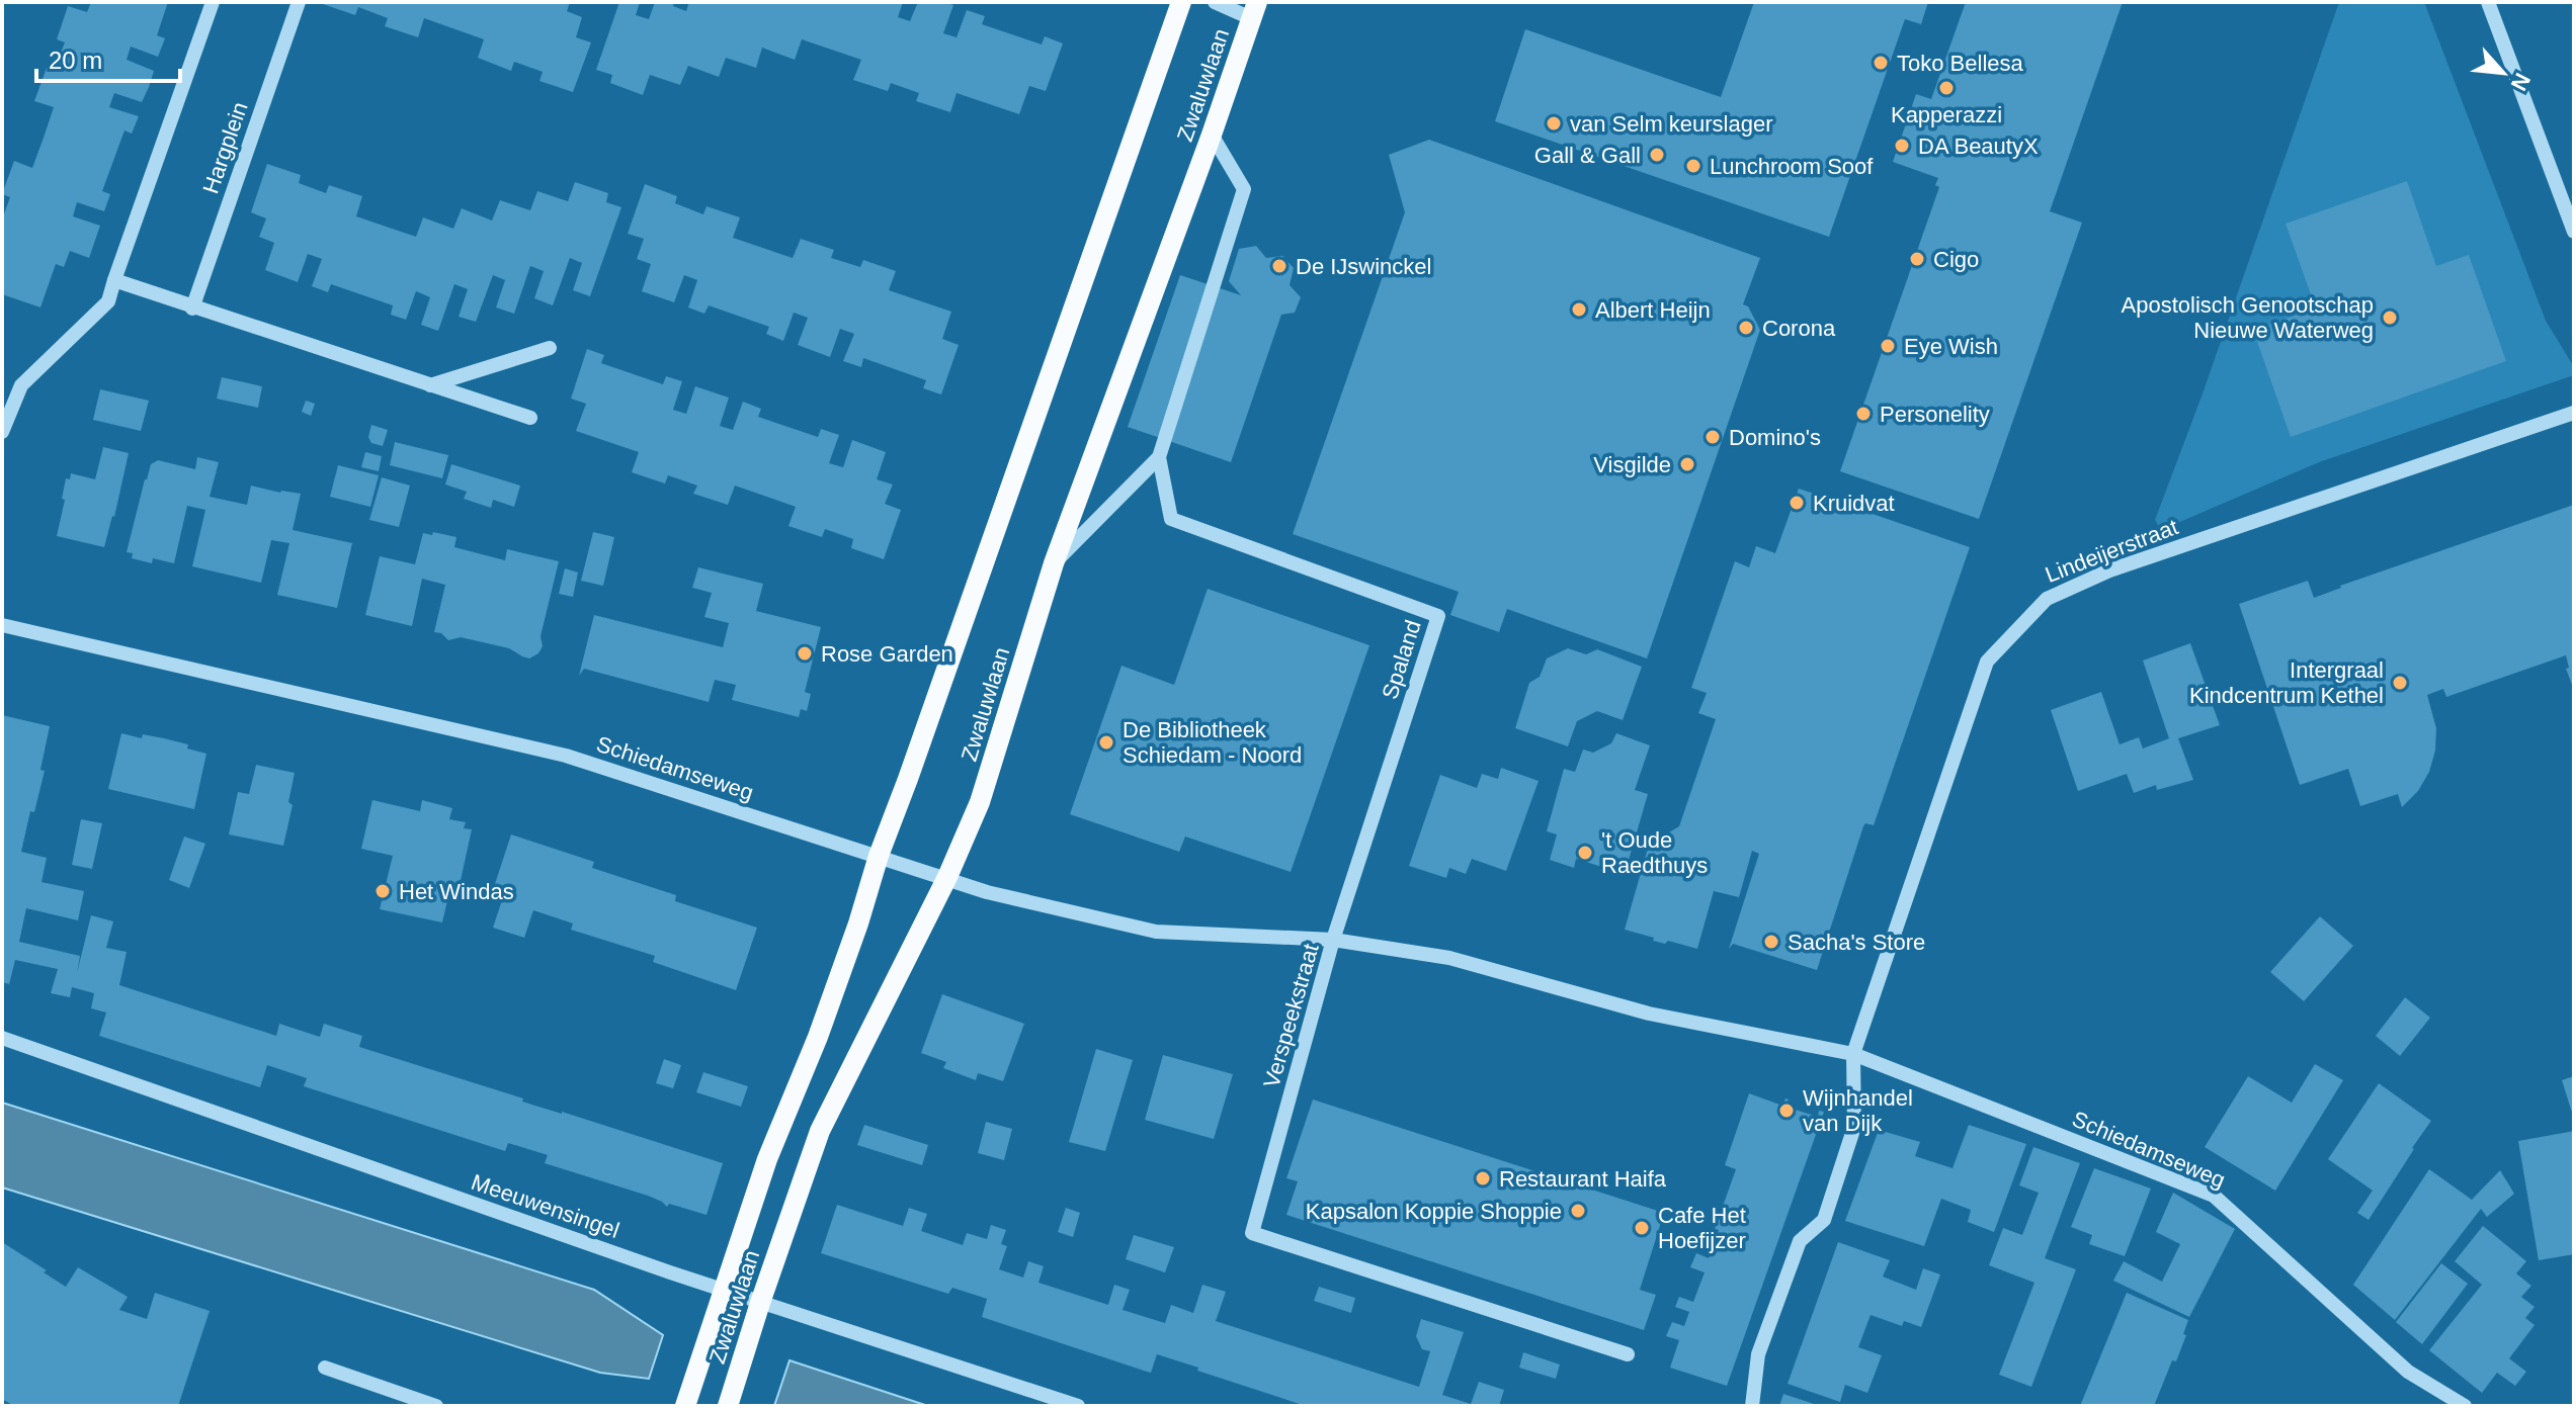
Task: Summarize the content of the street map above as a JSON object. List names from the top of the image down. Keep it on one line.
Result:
{"streets":{"main road":["Zwaluwlaan"],"street":["Hargplein","Lindeijerstraat","Spaland","Schiedamseweg","Verspeekstraat","Meeuwensingel"]},"crossings":[["Zwaluwlaan","Schiedamseweg"],["Zwaluwlaan","Meeuwensingel"],["Lindeijerstraat","Schiedamseweg"],["Lindeijerstraat","Verspeekstraat"],["Spaland","Schiedamseweg"],["Spaland","Verspeekstraat"],["Schiedamseweg","Verspeekstraat"]],"places":["Toko Bellesa","Kapperazzi","van Selm keurslager","DA BeautyX","Gall & Gall","Lunchroom Soof","Cigo","De IJswinckel","Albert Heijn","Apostolisch Genootschap Nieuwe Waterweg","Corona","Eye Wish","Personelity","Domino's","Visgilde","Kruidvat","Rose Garden","Intergraal Kindcentrum Kethel","De Bibliotheek Schiedam - Noord","'t Oude Raedthuys","Het Windas","Sacha's Store","Wijnhandel van Dijk","Restaurant Haifa","Kapsalon Koppie Shoppie","Cafe Het Hoefijzer"],"scale_bar":"20 m","north":"bottom right"}
